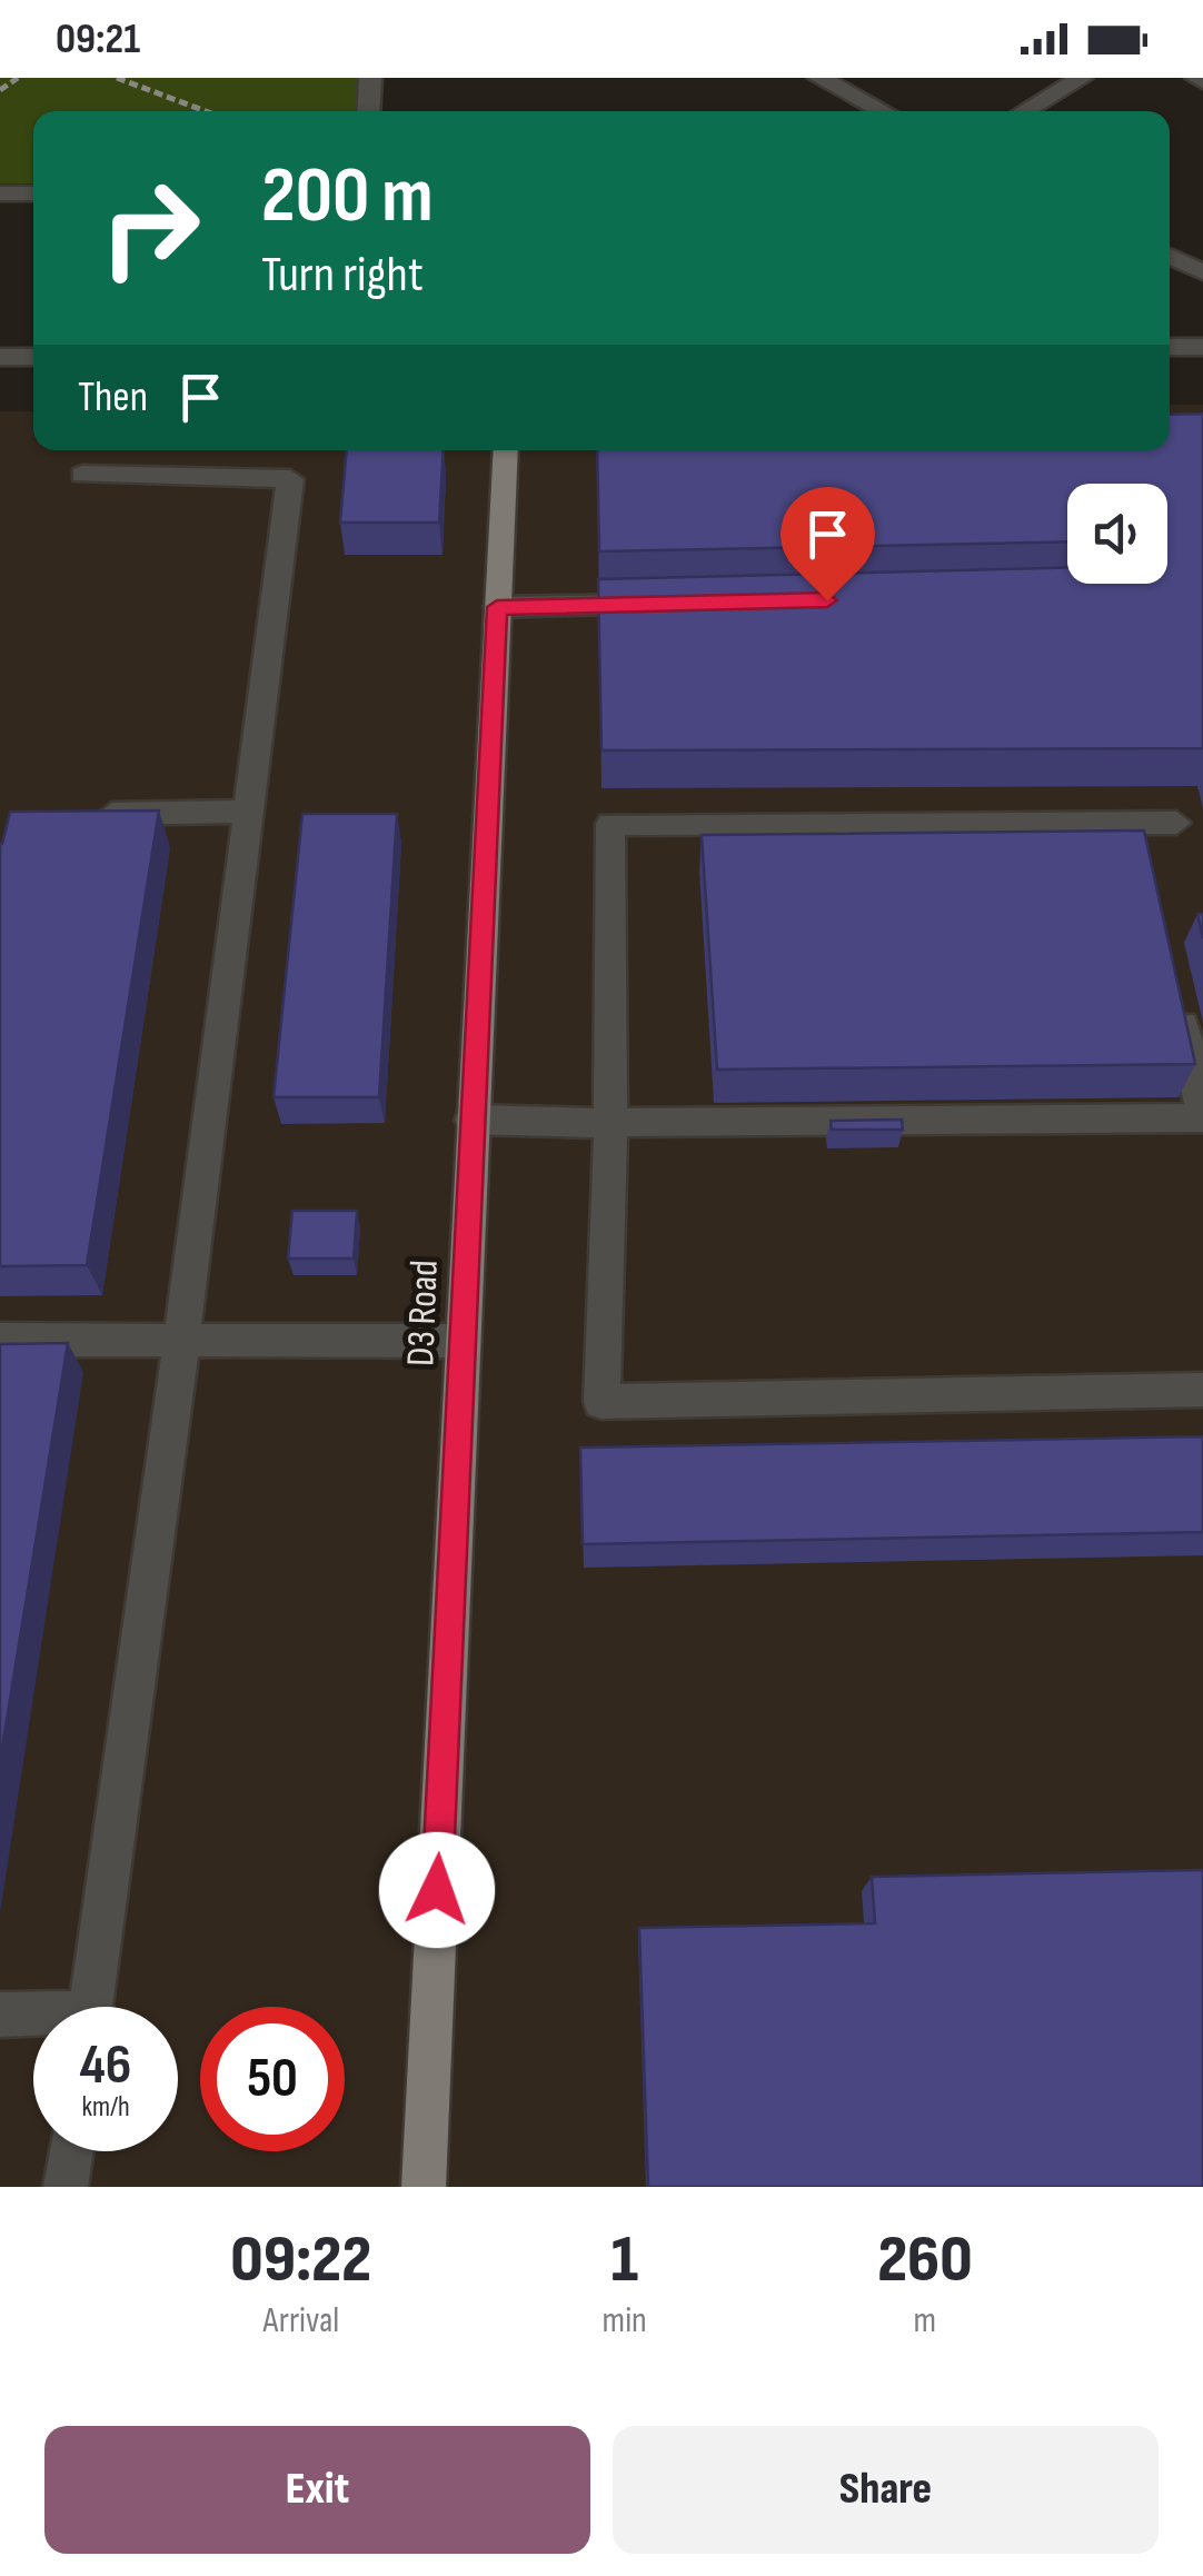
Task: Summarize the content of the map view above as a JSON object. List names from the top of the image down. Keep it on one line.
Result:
{"streets":{"main road":["D3 Road"]},"page":{"status":"09:21","turn":["200 m","Turn right"],"then":"Then","speed":"46 km/h","limit":"50","eta":["09:22","Arrival","1","min","260","m"],"buttons":["Exit","Share"]}}
